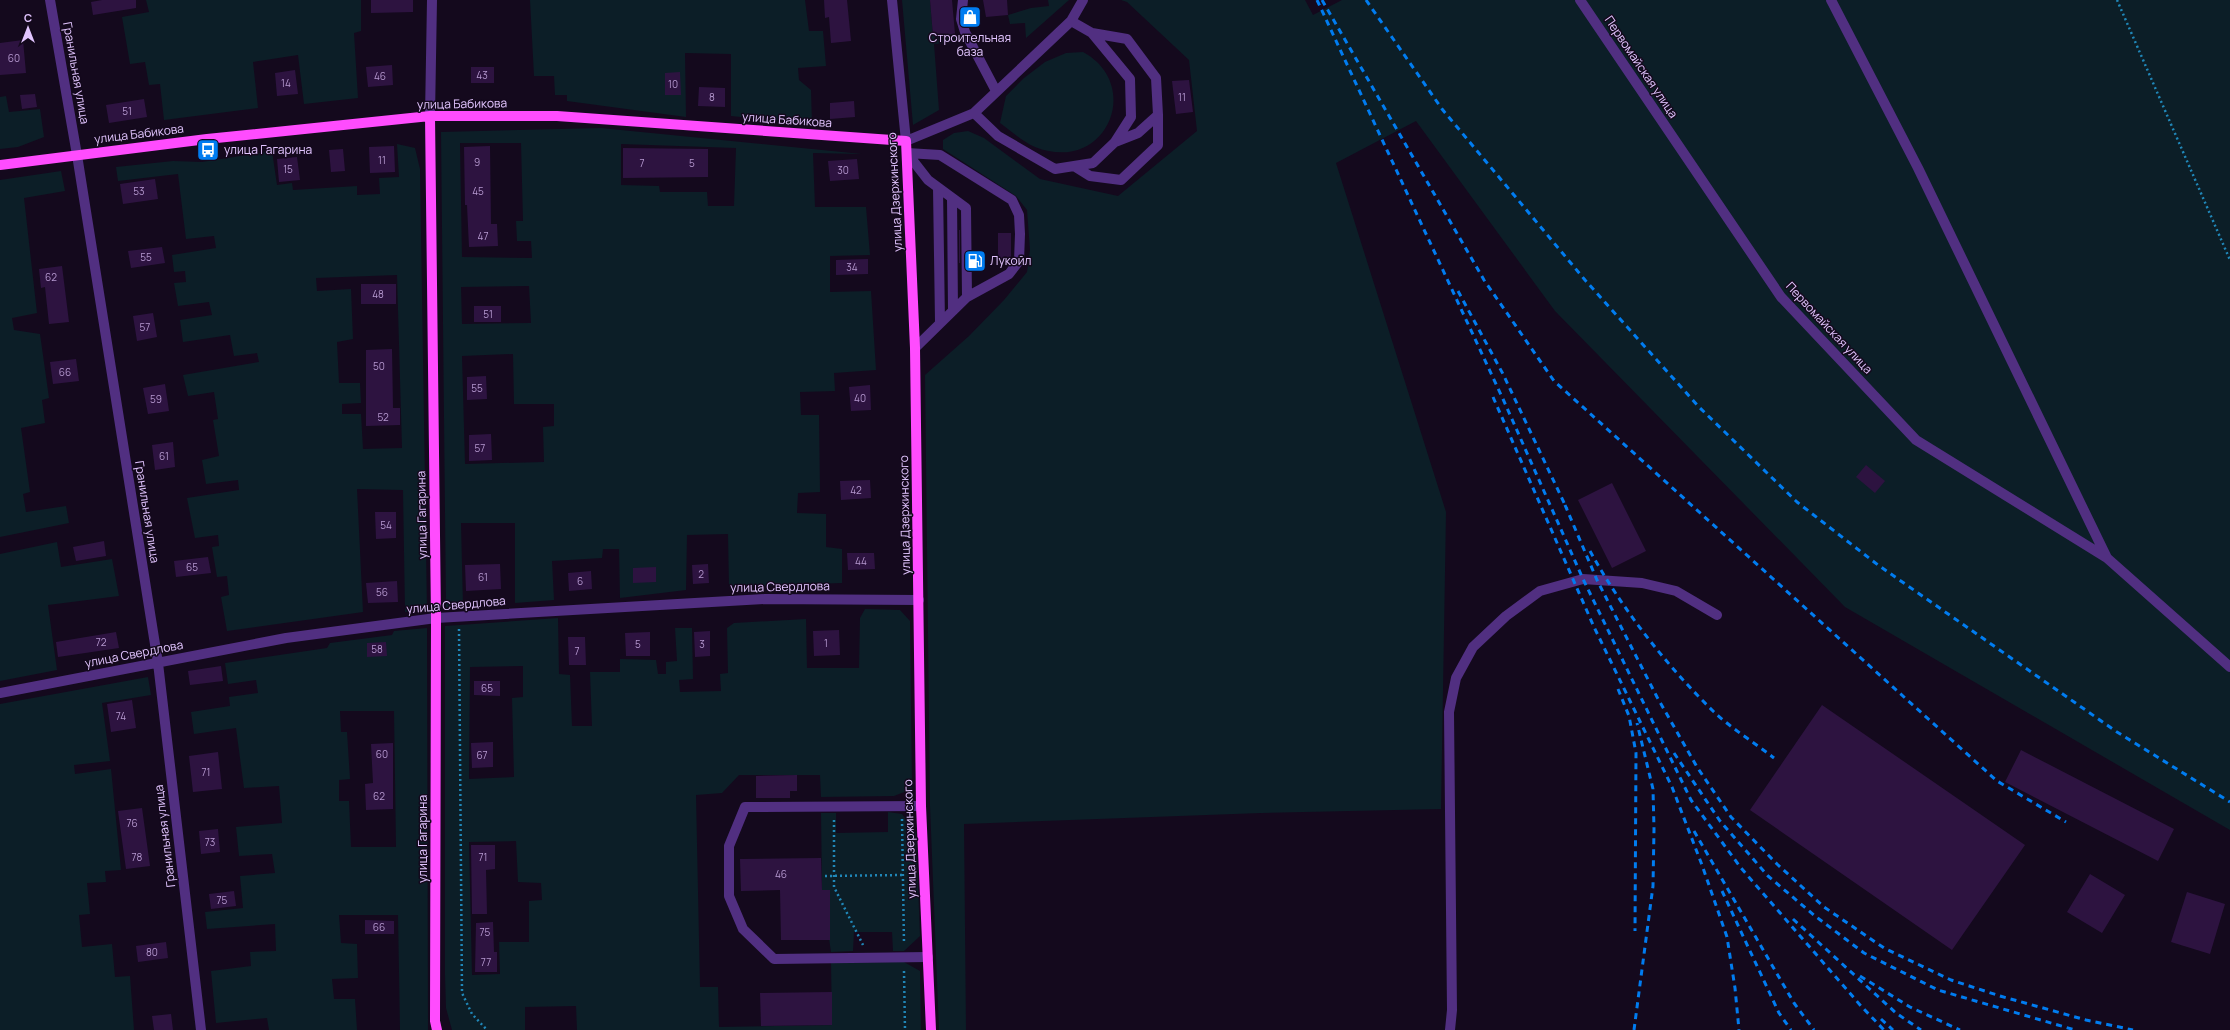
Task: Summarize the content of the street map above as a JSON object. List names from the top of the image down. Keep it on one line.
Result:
{"streets":{"main road":["улица Бабикова","улица Дзержинского","улица Гагарина"],"street":["Первомайская улица","Гранильная улица","улица Свердлова"]},"crossings":[["Гранильная улица","улица Бабикова"],["Гранильная улица","улица Свердлова"],["улица Бабикова","улица Дзержинского"],["улица Бабикова","улица Гагарина"],["улица Дзержинского","улица Свердлова"],["улица Гагарина","улица Свердлова"]],"places":{"shop":["Строительная база"],"bus stop":["улица Гагарина"],"fuel station":["Лукойл"]},"house_numbers":["60","43","46","14","10","8","11","51","11","9","7","5","15","30","53","45","47","55","34","62","48","51","57","50","66","55","40","59","52","57","61","42","54","44","65","2","61","6","56","72","1","5","3","58","7","65","74","60","67","71","62","76","73","78","71","46","75","66","75","80","77"],"north":"top"}
